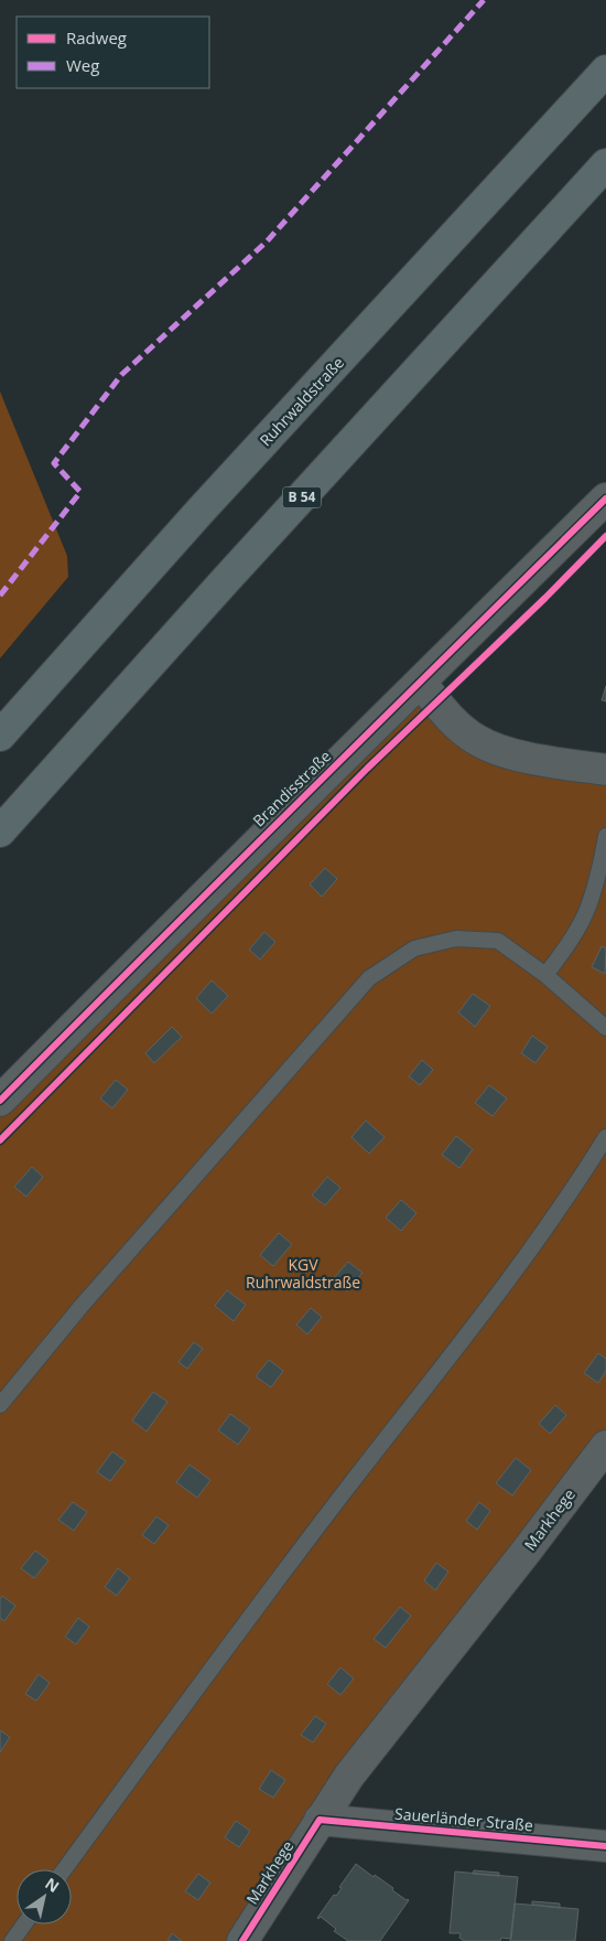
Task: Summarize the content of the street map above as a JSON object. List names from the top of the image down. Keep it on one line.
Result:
{"streets":{"highway":["Ruhrwaldstraße","B 54"],"street":["Brandisstraße","Markhege","Sauerländer Straße"]},"crossings":[["Markhege","Sauerländer Straße"]],"parks":["KGV Ruhrwaldstraße"],"legend":["Radweg","Weg"],"north":"top right"}
